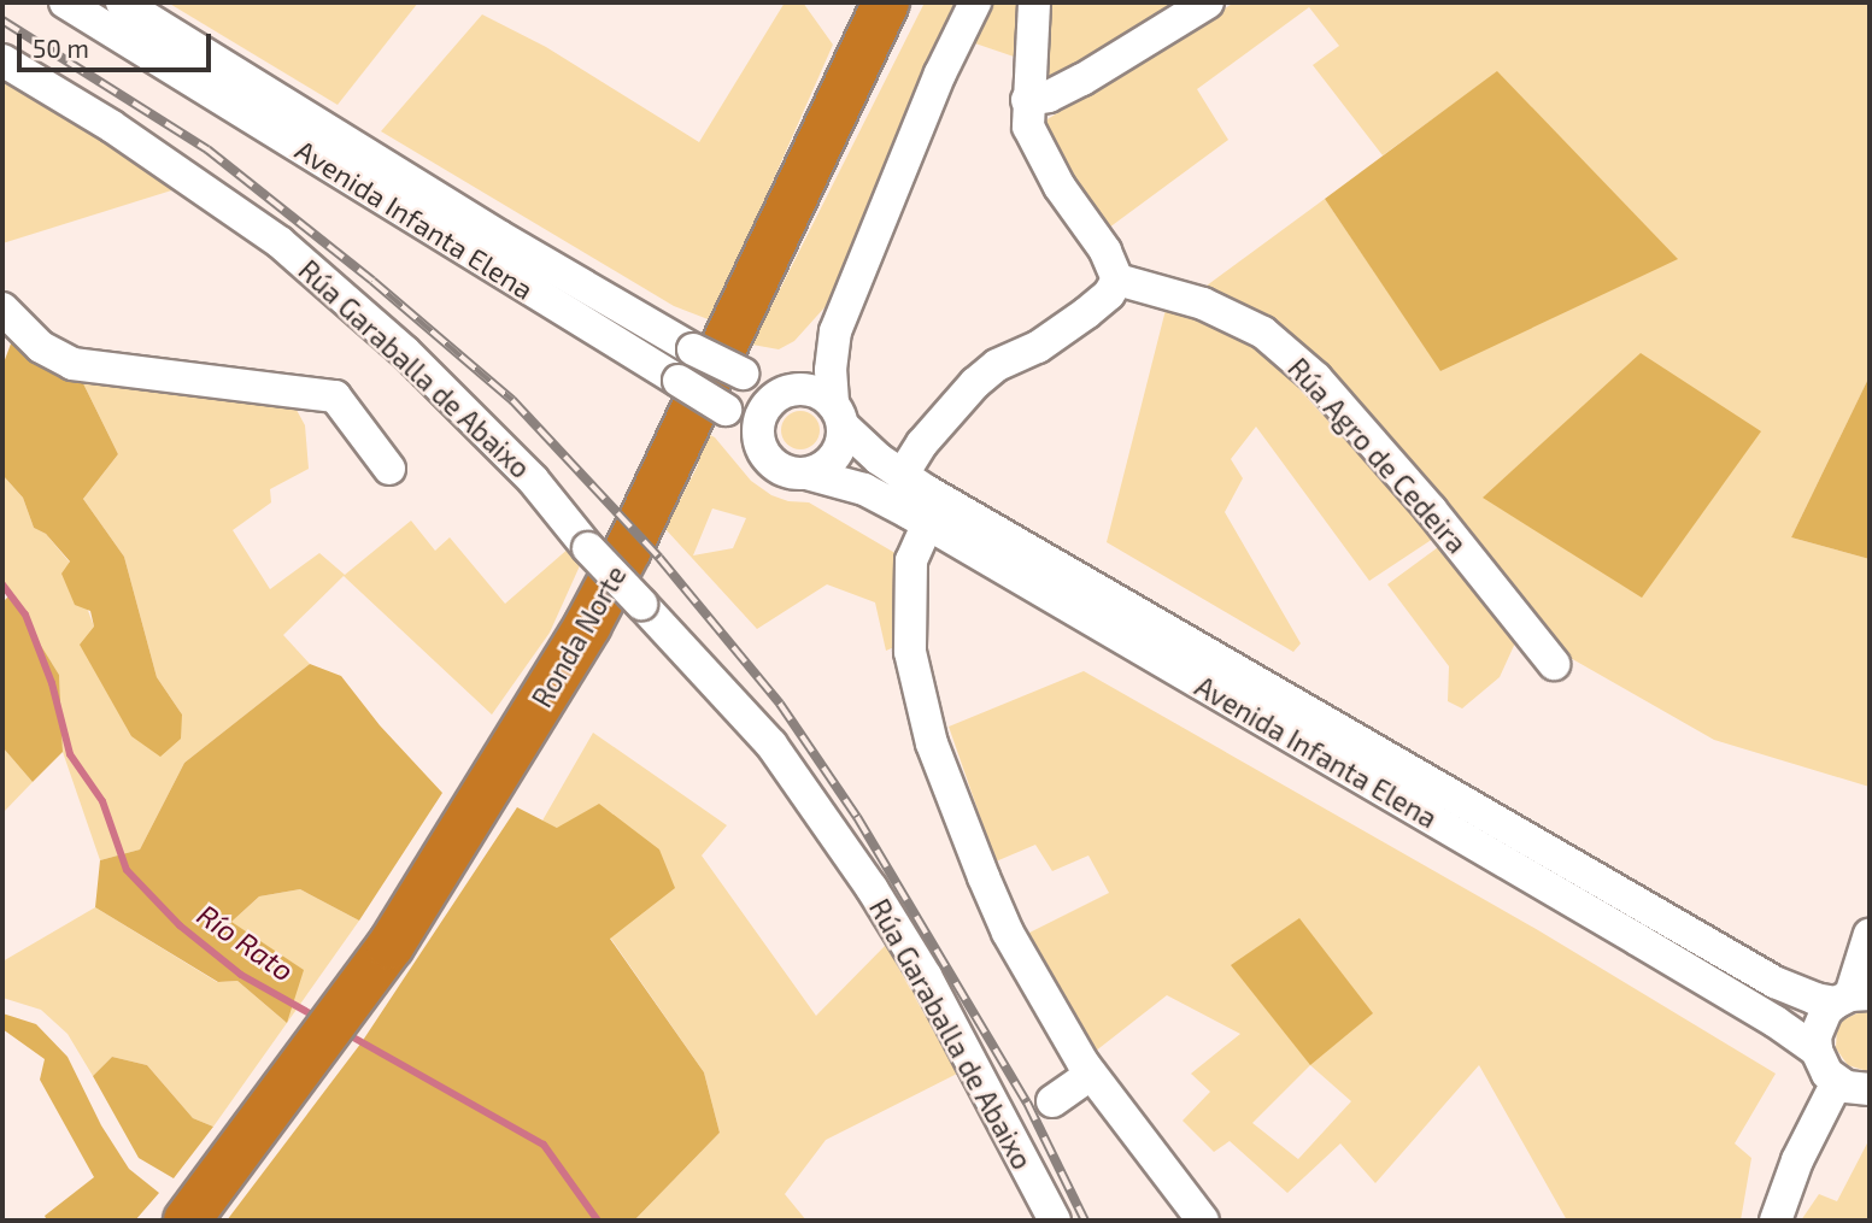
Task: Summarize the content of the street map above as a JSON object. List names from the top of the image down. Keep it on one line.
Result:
{"streets":{"highway":["Ronda Norte"],"street":["Avenida Infanta Elena","Rúa Garaballa de Abaixo","Rúa Agro de Cedeira"]},"water":["Río Rato"],"scale_bar":"50 m"}
